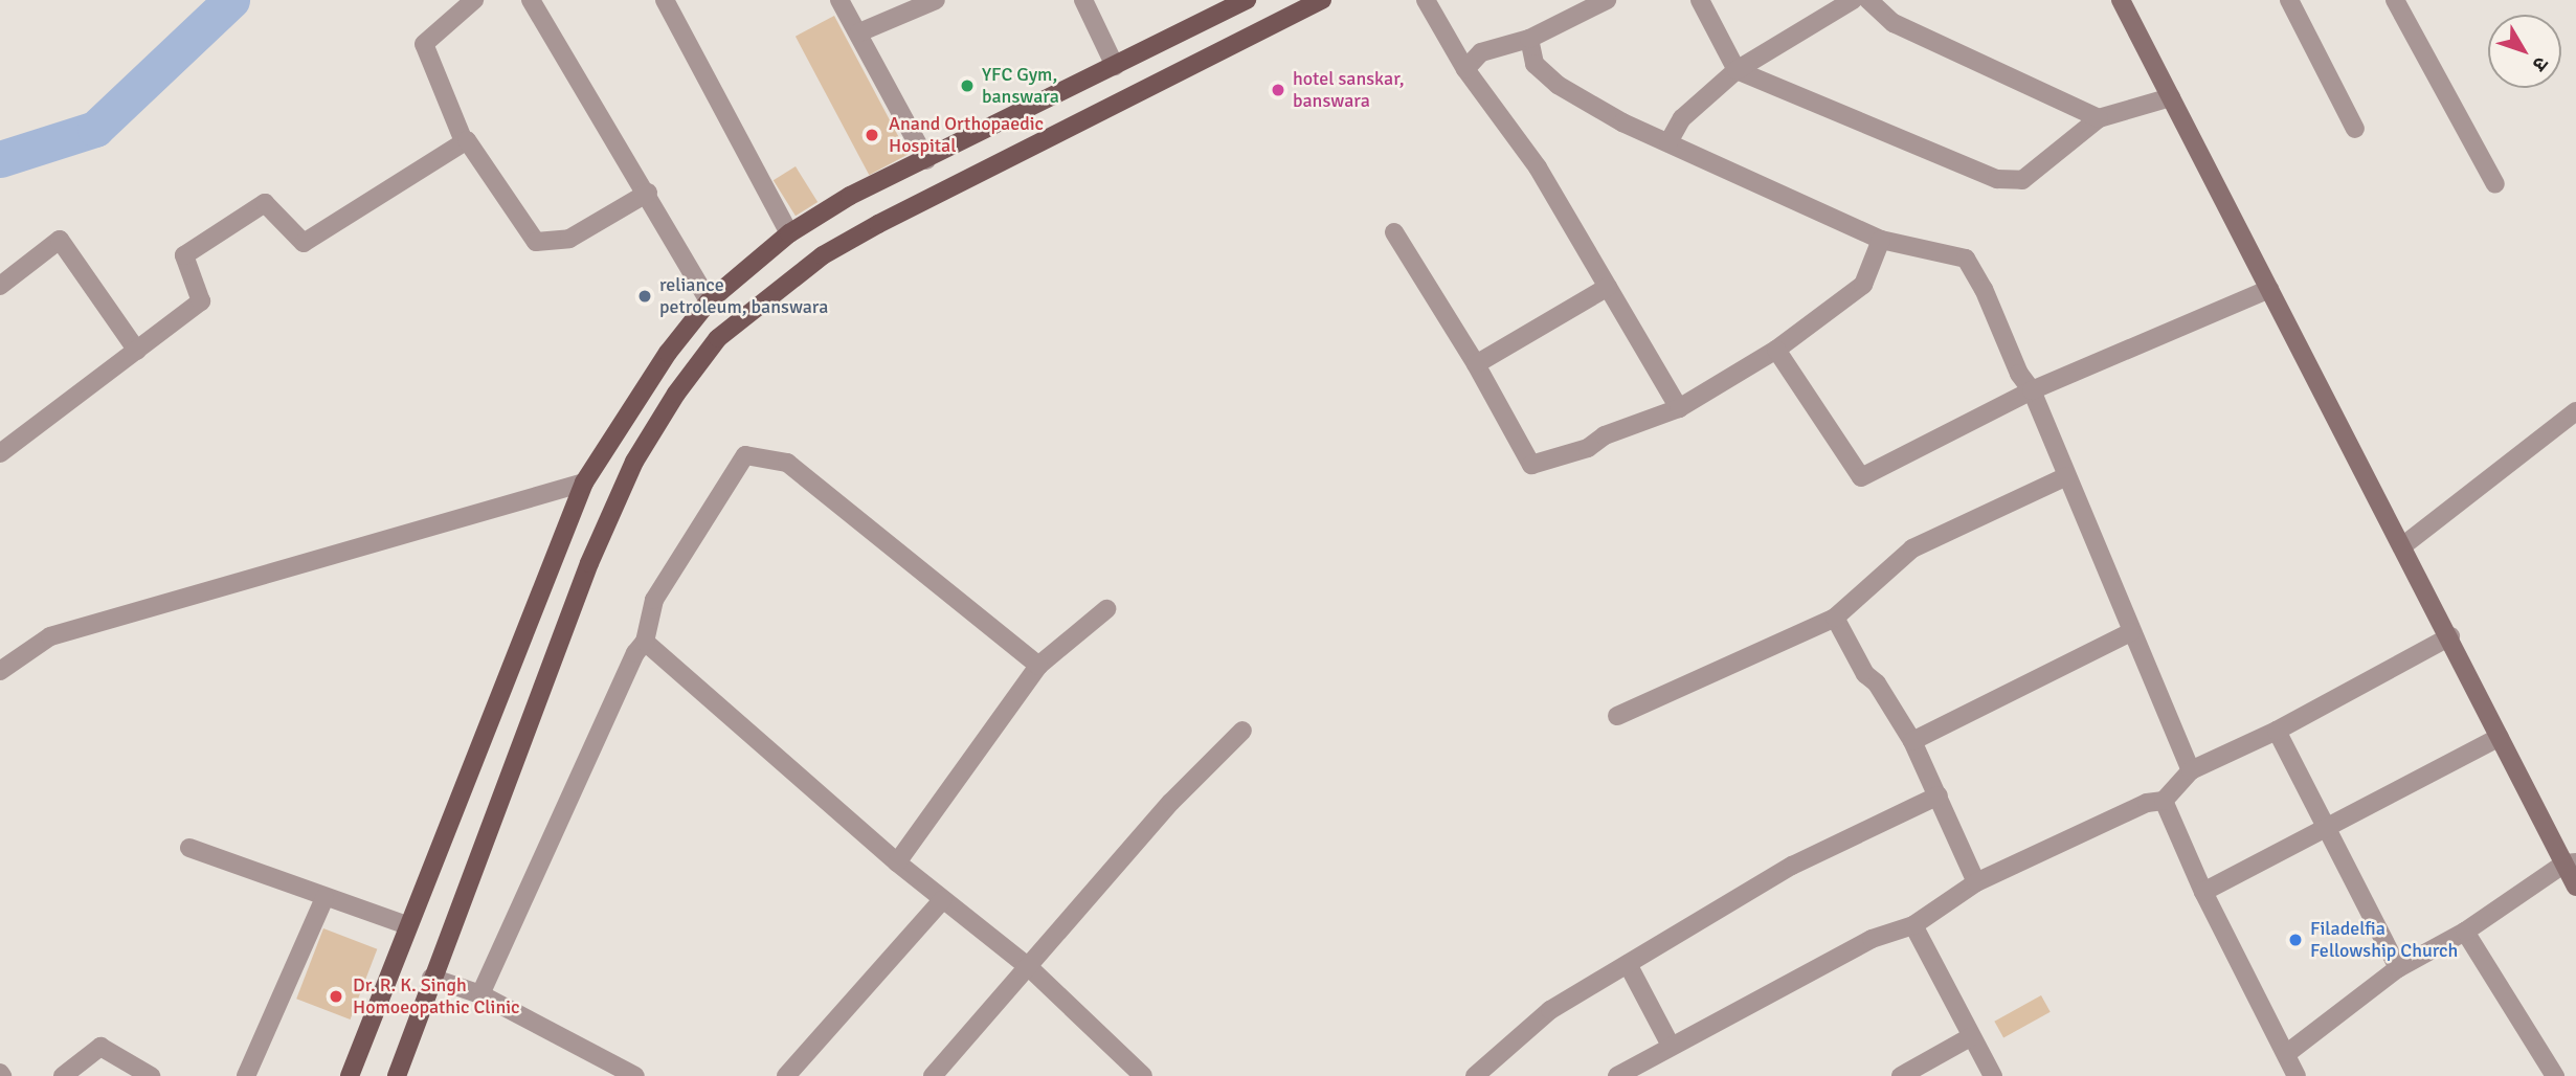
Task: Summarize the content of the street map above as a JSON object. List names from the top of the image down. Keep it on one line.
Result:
{"places":["YFC Gym, banswara","hotel sanskar, banswara","Anand Orthopaedic Hospital","reliance petroleum, banswara","Filadelfia Fellowship Church","Dr. R. K. Singh Homoeopathic Clinic"],"north":"bottom right"}
